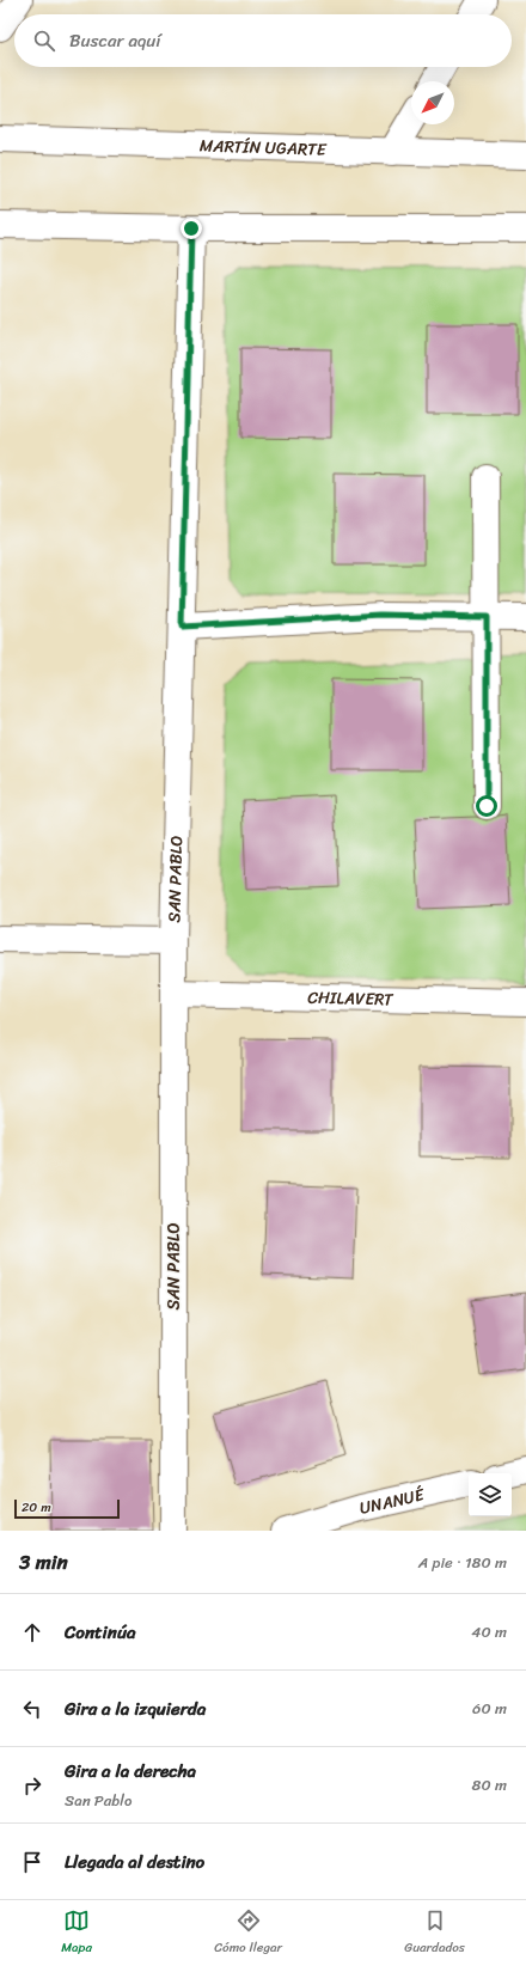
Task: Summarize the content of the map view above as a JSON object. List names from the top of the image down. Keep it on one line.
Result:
{"streets":{"street":["MARTÍN UGARTE","SAN PABLO","CHILAVERT","UNANUÉ"]},"crossings":[["SAN PABLO","CHILAVERT"]],"scale_bar":"20 m","north":"bottom left","page":{"search":"Buscar aquí","scale":"20 m","heading":["3 min","A pie · 180 m"],"list":[["Continúa","40 m"],["Gira a la izquierda","60 m"],["Gira a la derecha","San Pablo","80 m"],"Llegada al destino"],"nav":["Mapa","Cómo llegar","Guardados"]}}
